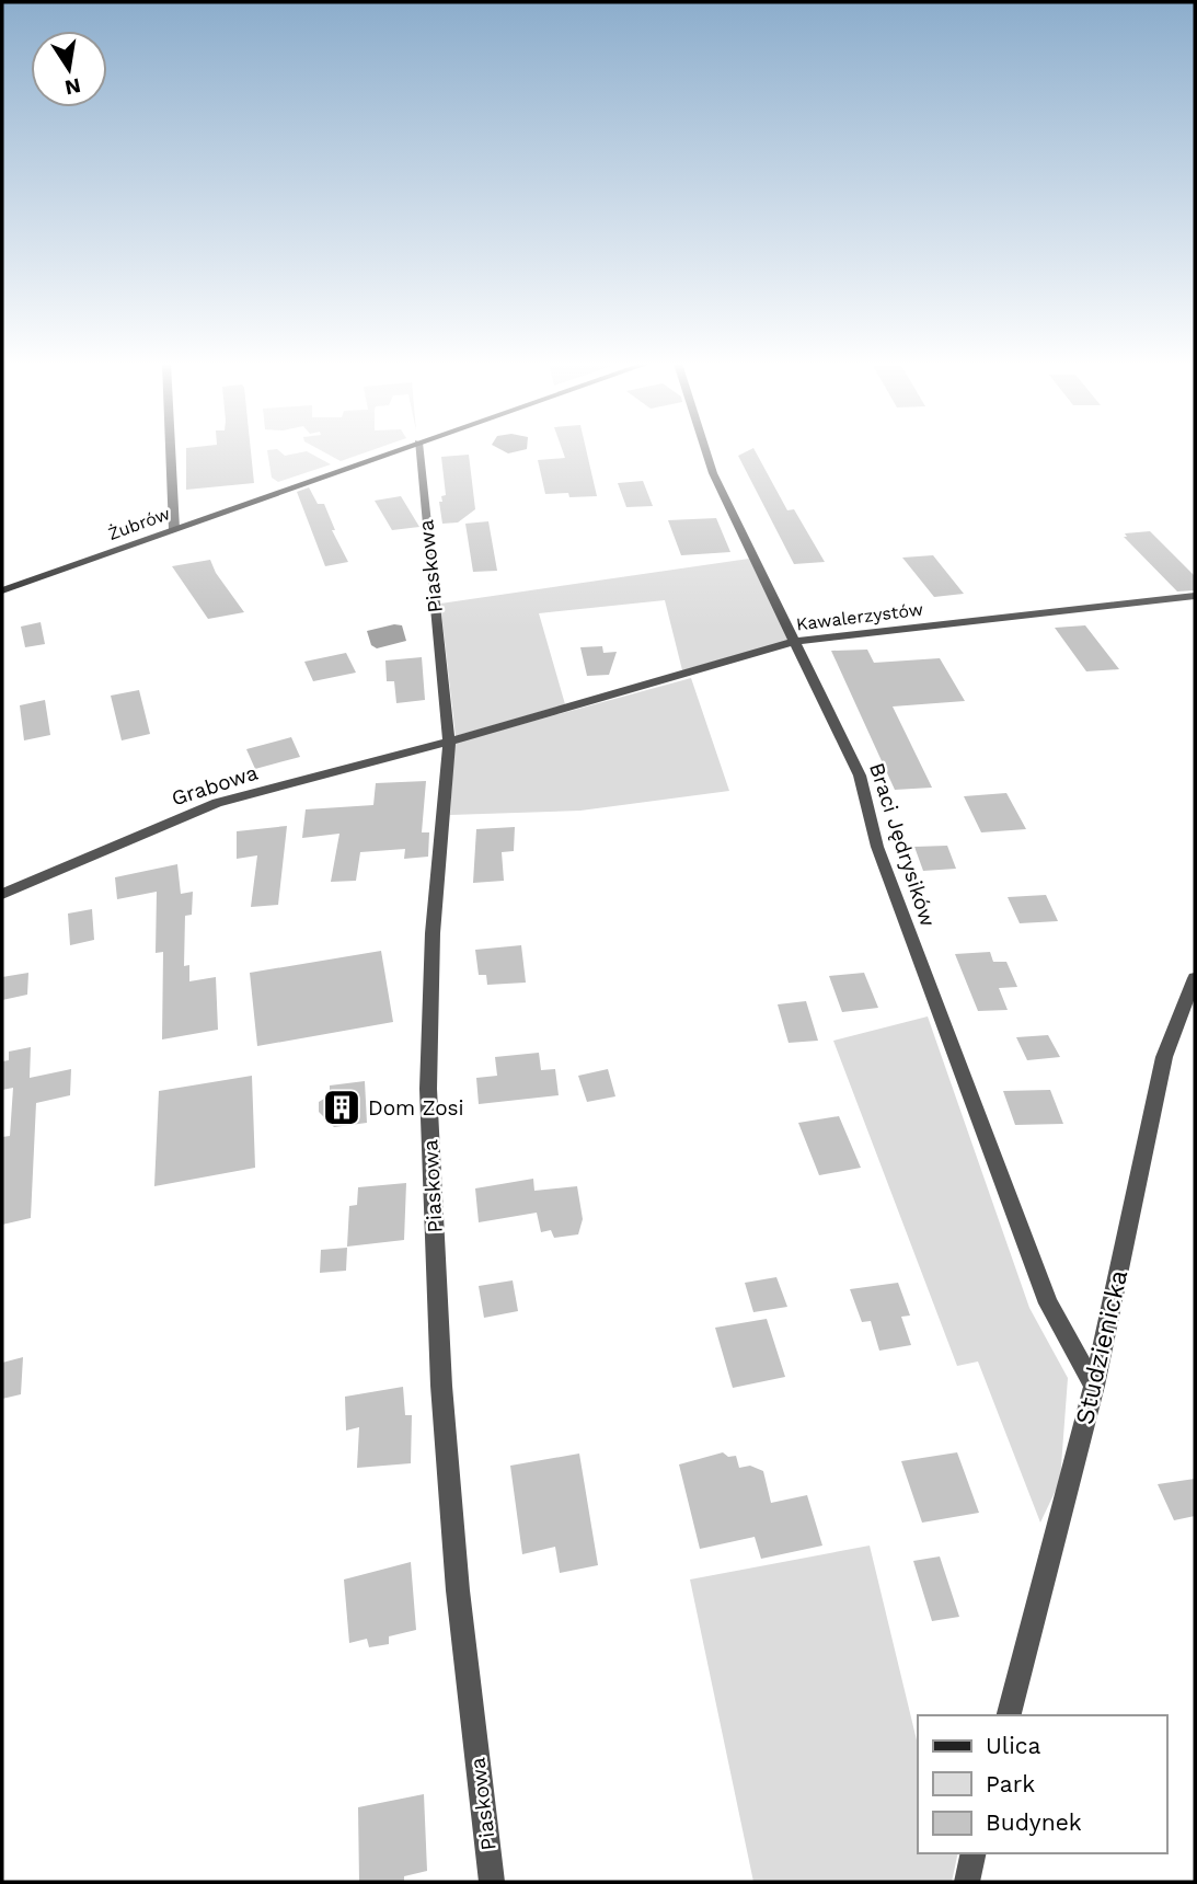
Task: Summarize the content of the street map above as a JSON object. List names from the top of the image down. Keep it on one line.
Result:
{"streets":{"main road":["Żubrów"],"street":["Piaskowa","Kawalerzystów","Grabowa","Braci Jędrysików","Studzienicka"]},"crossings":[["Piaskowa","Kawalerzystów"],["Piaskowa","Grabowa"],["Kawalerzystów","Grabowa"],["Kawalerzystów","Braci Jędrysików"],["Braci Jędrysików","Studzienicka"]],"places":{"building":["Dom Zosi"]},"legend":["Ulica","Park","Budynek"],"north":"bottom"}
